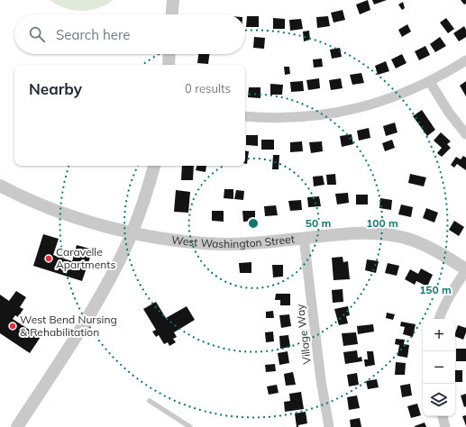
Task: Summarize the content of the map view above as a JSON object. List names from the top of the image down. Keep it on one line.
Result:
{"streets":{"street":["West Washington Street","Village Way"]},"crossings":[["West Washington Street","Village Way"]],"places":["Caravelle Apartments","West Bend Nursing & Rehabilitation"],"page":{"search":"Search here","heading":["Nearby","0 results"],"map_buttons":["+","−"]},"rings":["50 m","100 m","150 m"]}
